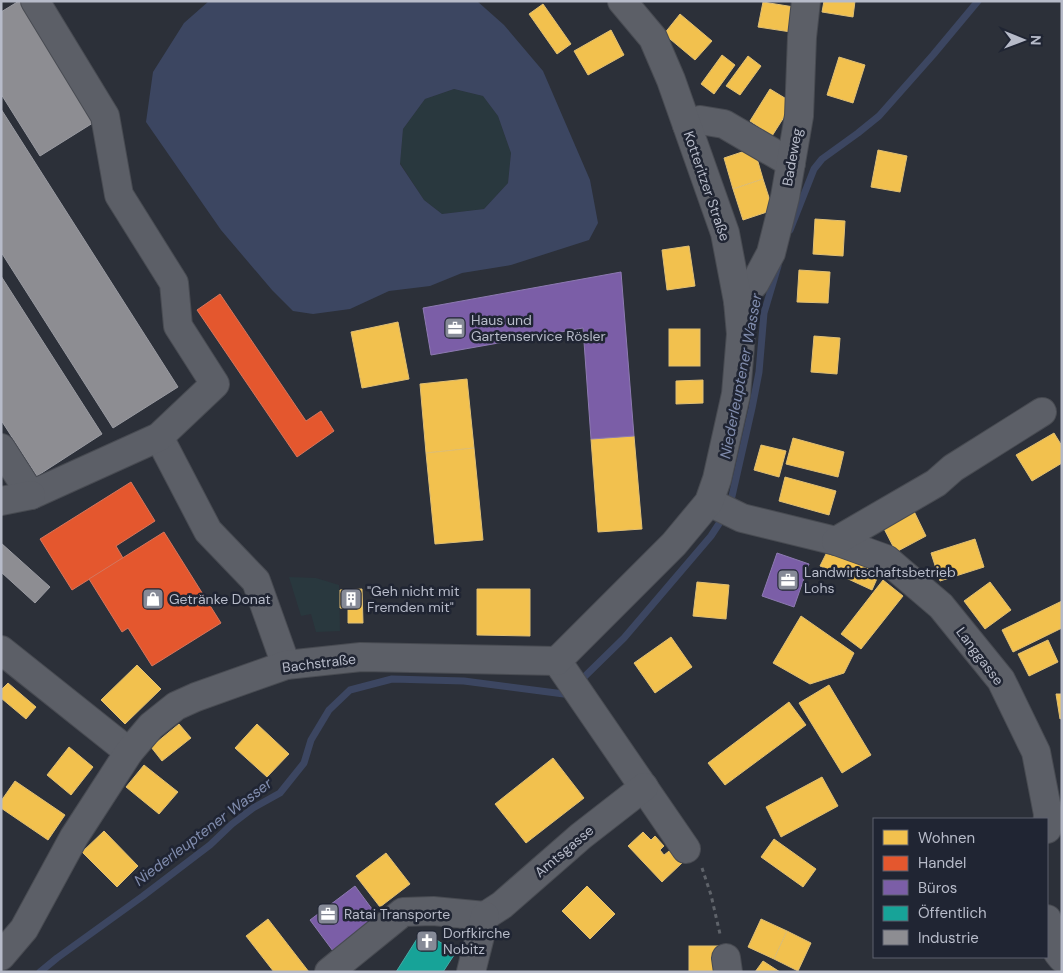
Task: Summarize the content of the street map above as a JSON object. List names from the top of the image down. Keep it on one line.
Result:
{"streets":{"street":["Badeweg","Kotteritzer Straße","Langgasse","Bachstraße","Amtsgasse"]},"crossings":[["Badeweg","Kotteritzer Straße"],["Kotteritzer Straße","Langgasse"]],"water":["Niederleuptener Wasser"],"places":{"office":["Haus und Gartenservice Rösler","Landwirtschaftsbetrieb Lohs","Ratai Transporte"],"shop":["Getränke Donat"],"building":["\"Geh nicht mit Fremden mit\""],"church":["Dorfkirche Nobitz"]},"legend":["Wohnen","Handel","Büros","Öffentlich","Industrie"],"north":"right"}
